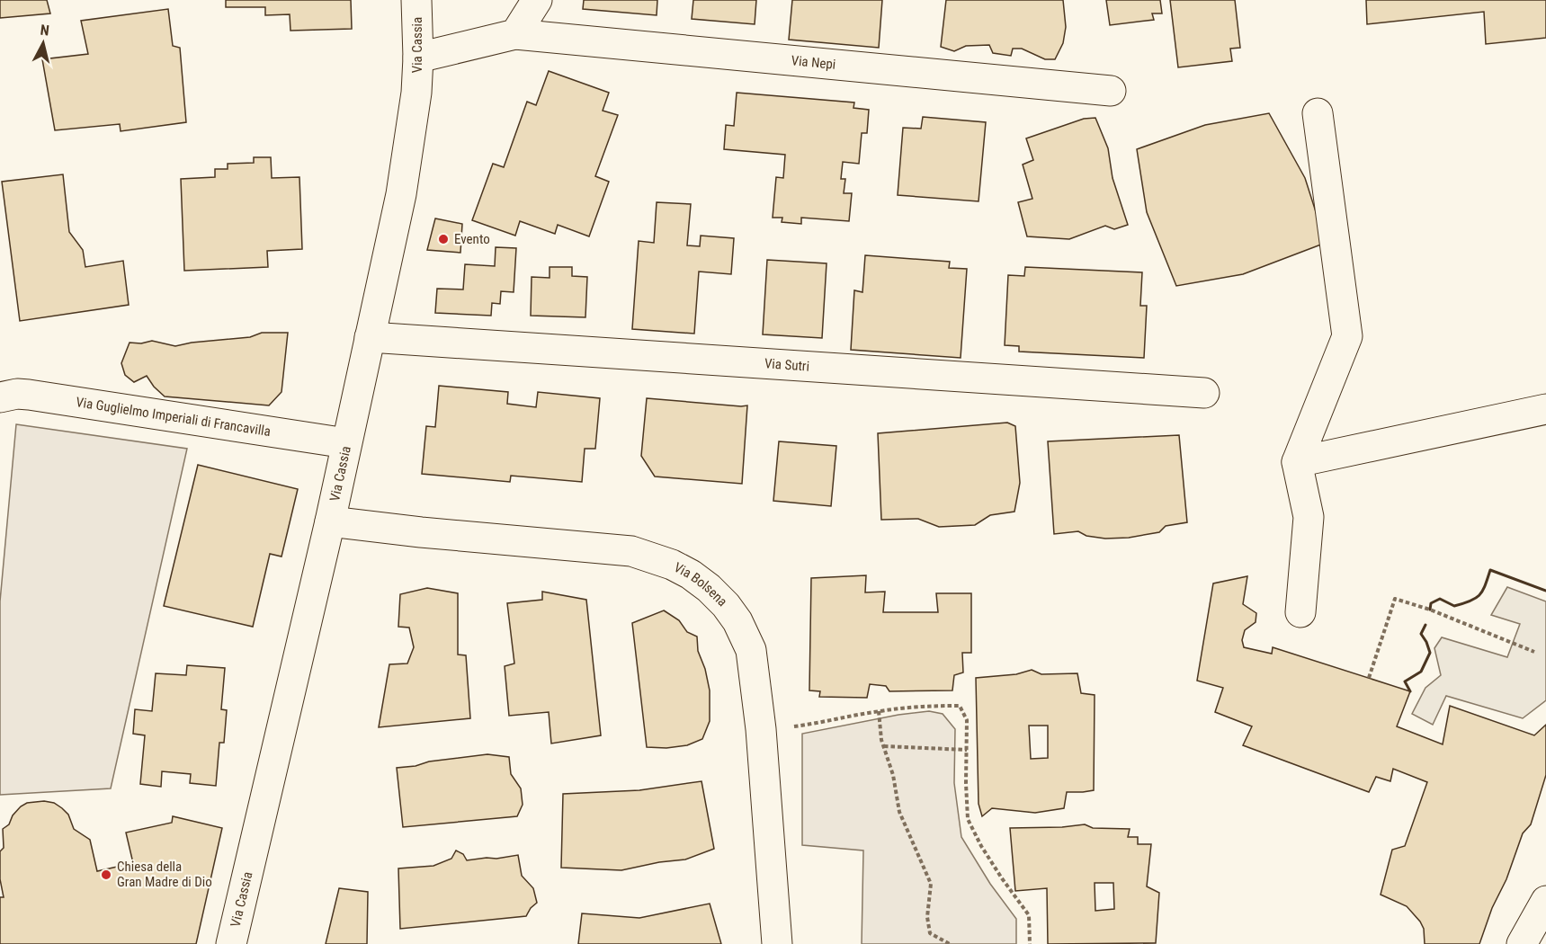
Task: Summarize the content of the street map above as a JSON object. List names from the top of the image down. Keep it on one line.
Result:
{"streets":{"street":["Via Cassia","Via Nepi","Via Sutri","Via Guglielmo Imperiali di Francavilla","Via Bolsena"]},"crossings":[["Via Cassia","Via Nepi"],["Via Cassia","Via Sutri"],["Via Cassia","Via Guglielmo Imperiali di Francavilla"],["Via Cassia","Via Bolsena"]],"places":["Evento","Chiesa della Gran Madre di Dio"],"north":"top"}
